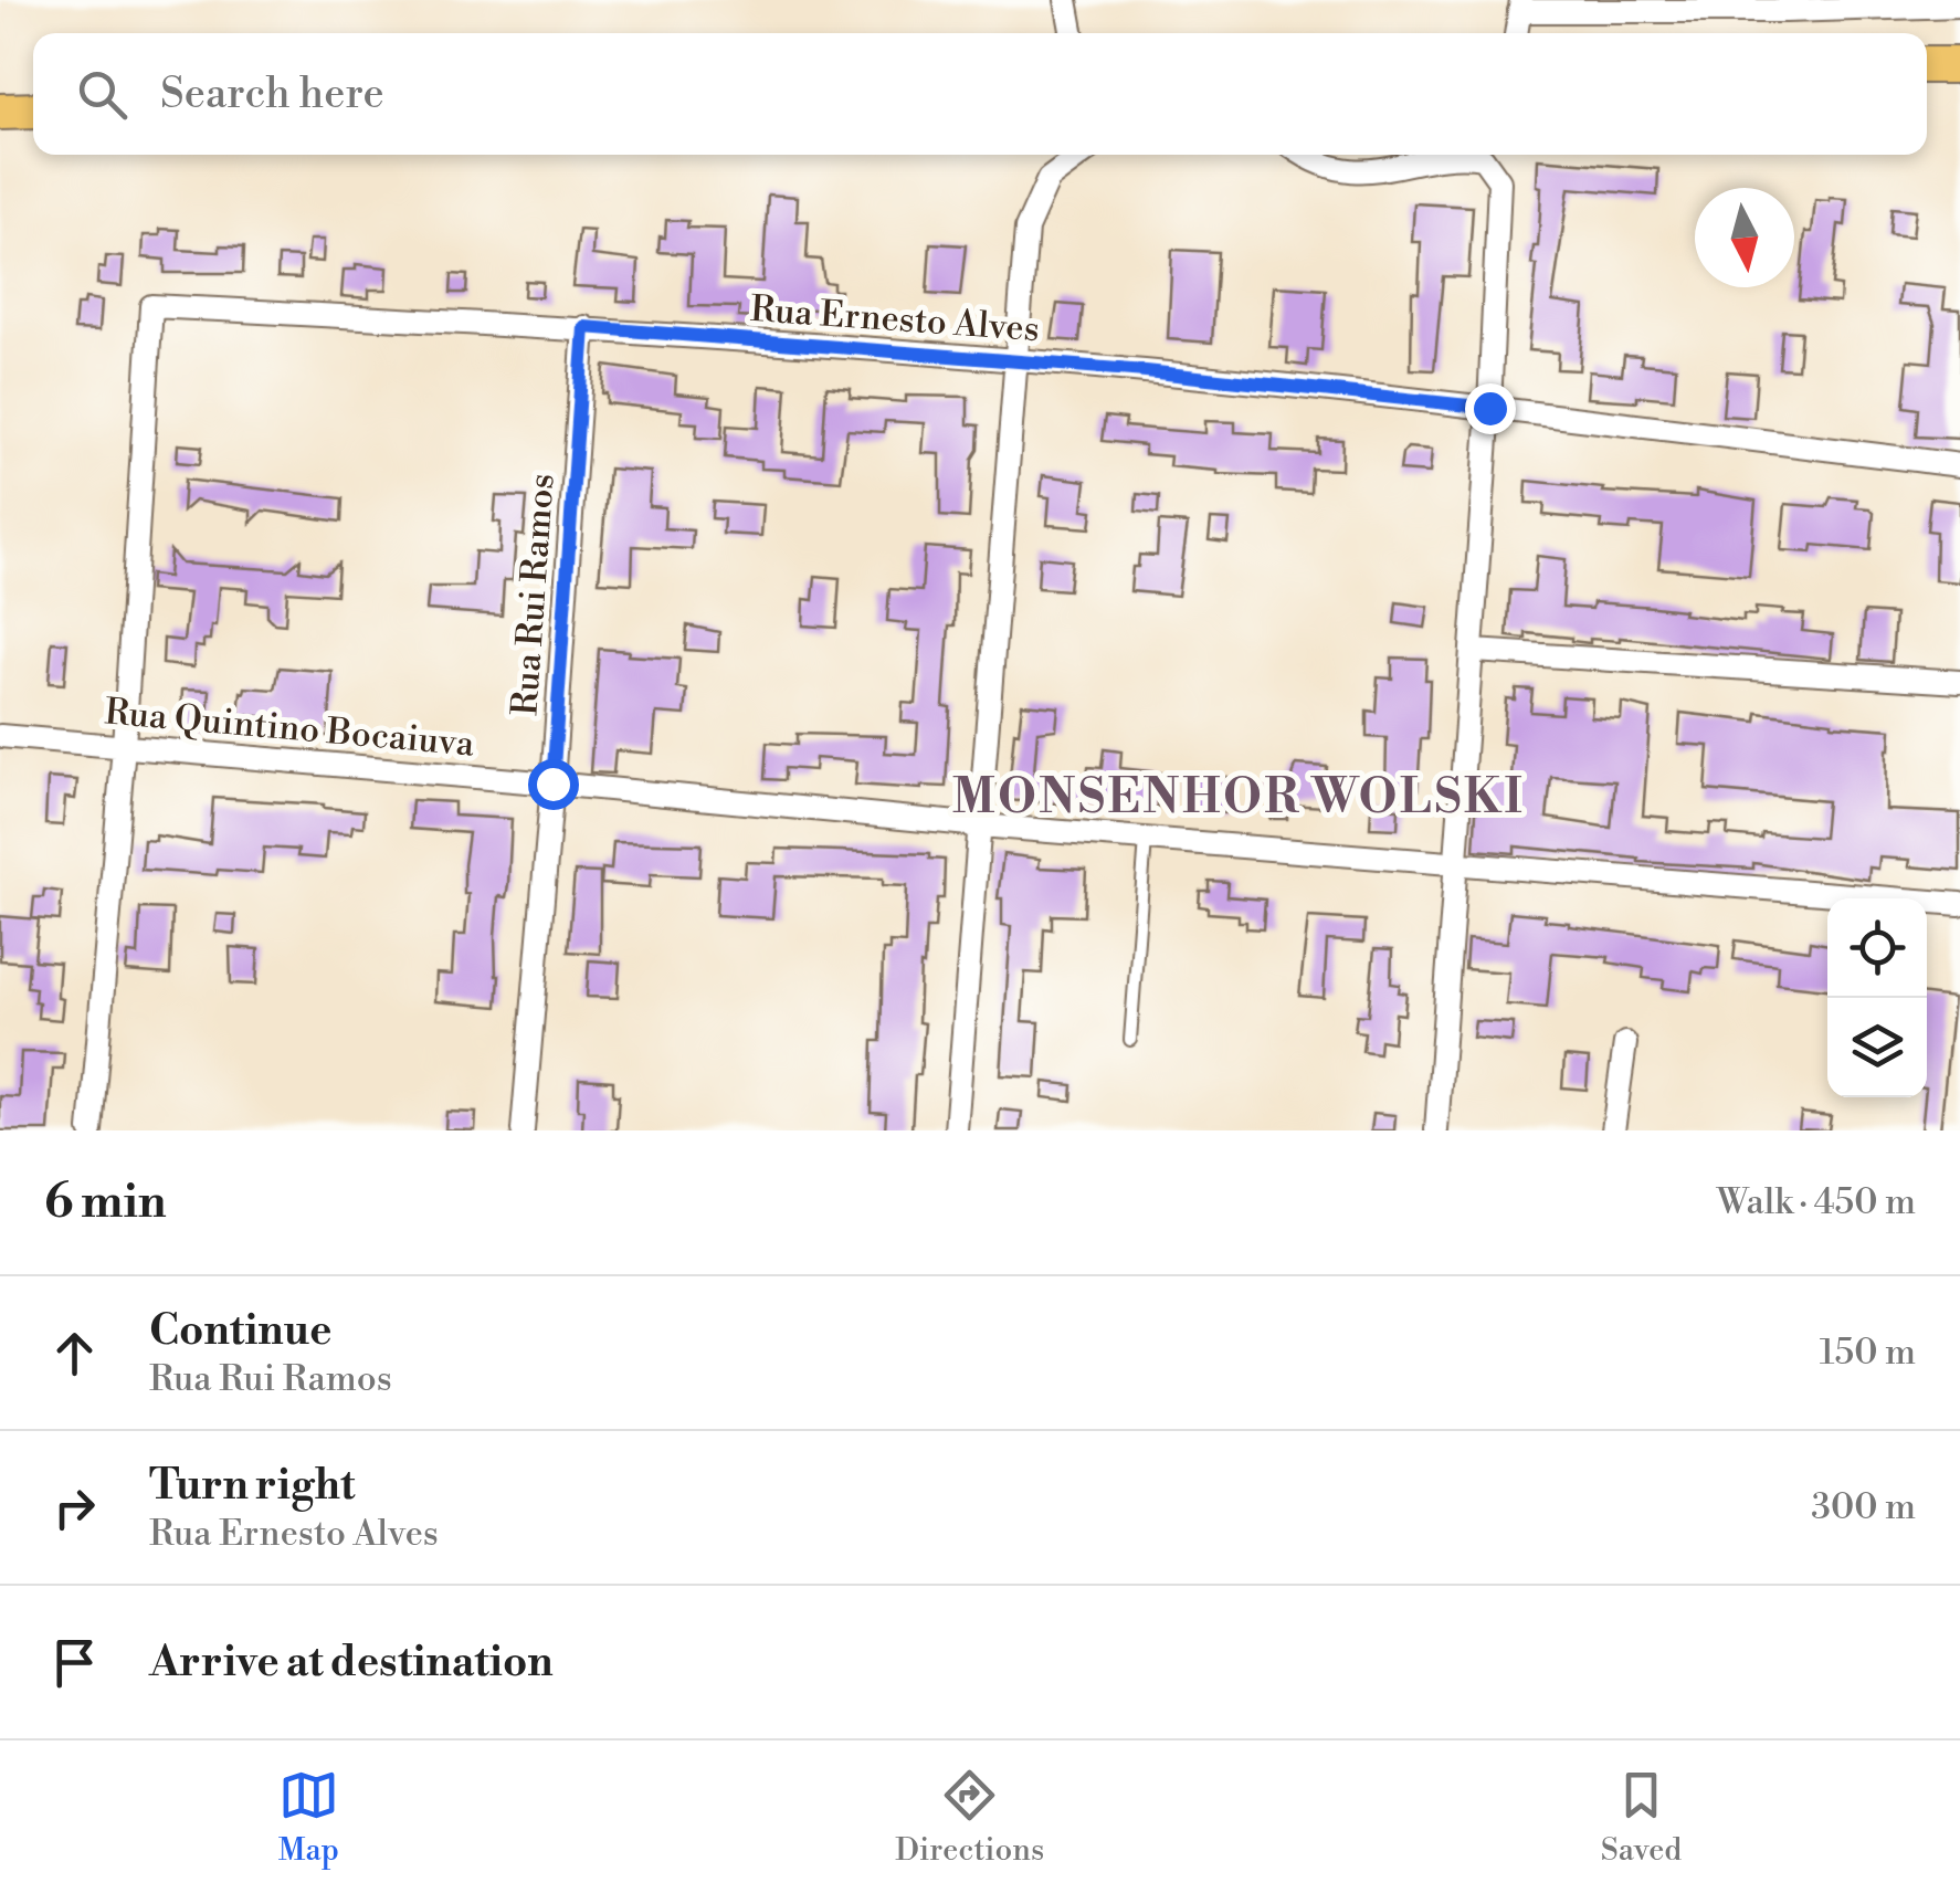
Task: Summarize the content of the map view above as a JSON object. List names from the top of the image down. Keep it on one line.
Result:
{"streets":{"street":["Rua Ernesto Alves","Rua Rui Ramos","Rua Quintino Bocaiuva"]},"crossings":[["Rua Ernesto Alves","Rua Rui Ramos"],["Rua Ernesto Alves","Rua Quintino Bocaiuva"],["Rua Rui Ramos","Rua Quintino Bocaiuva"]],"districts":["MONSENHOR WOLSKI"],"north":"bottom","page":{"search":"Search here","heading":["6 min","Walk · 450 m"],"list":[["Continue","Rua Rui Ramos","150 m"],["Turn right","Rua Ernesto Alves","300 m"],"Arrive at destination"],"nav":["Map","Directions","Saved"]}}
